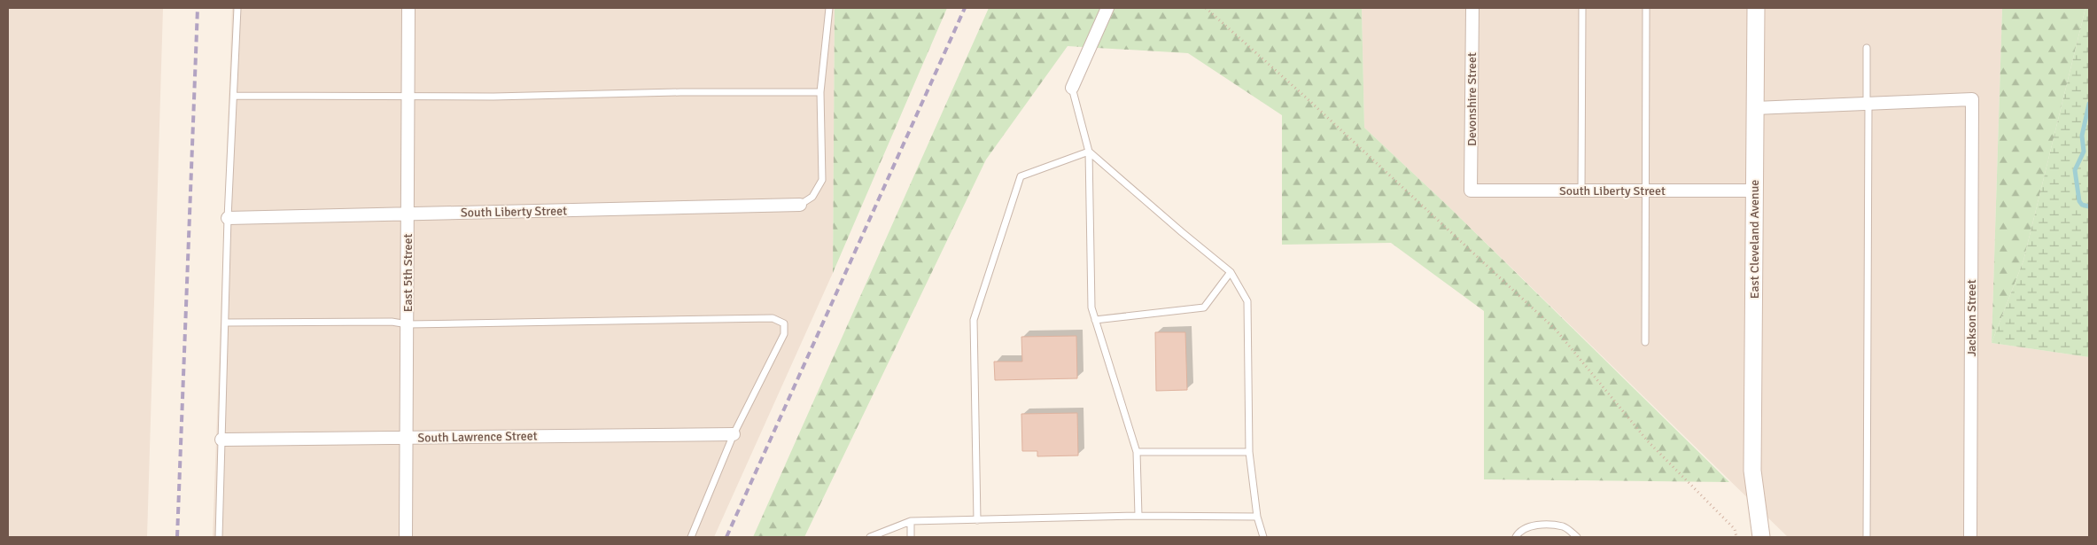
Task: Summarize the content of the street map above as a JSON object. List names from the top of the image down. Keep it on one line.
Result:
{"streets":{"main road":["East Cleveland Avenue"],"street":["Devonshire Street","South Liberty Street","East 5th Street","Jackson Street","South Lawrence Street"]},"crossings":[["Devonshire Street","South Liberty Street"],["South Liberty Street","East Cleveland Avenue"],["South Liberty Street","East 5th Street"],["East 5th Street","South Lawrence Street"]]}
